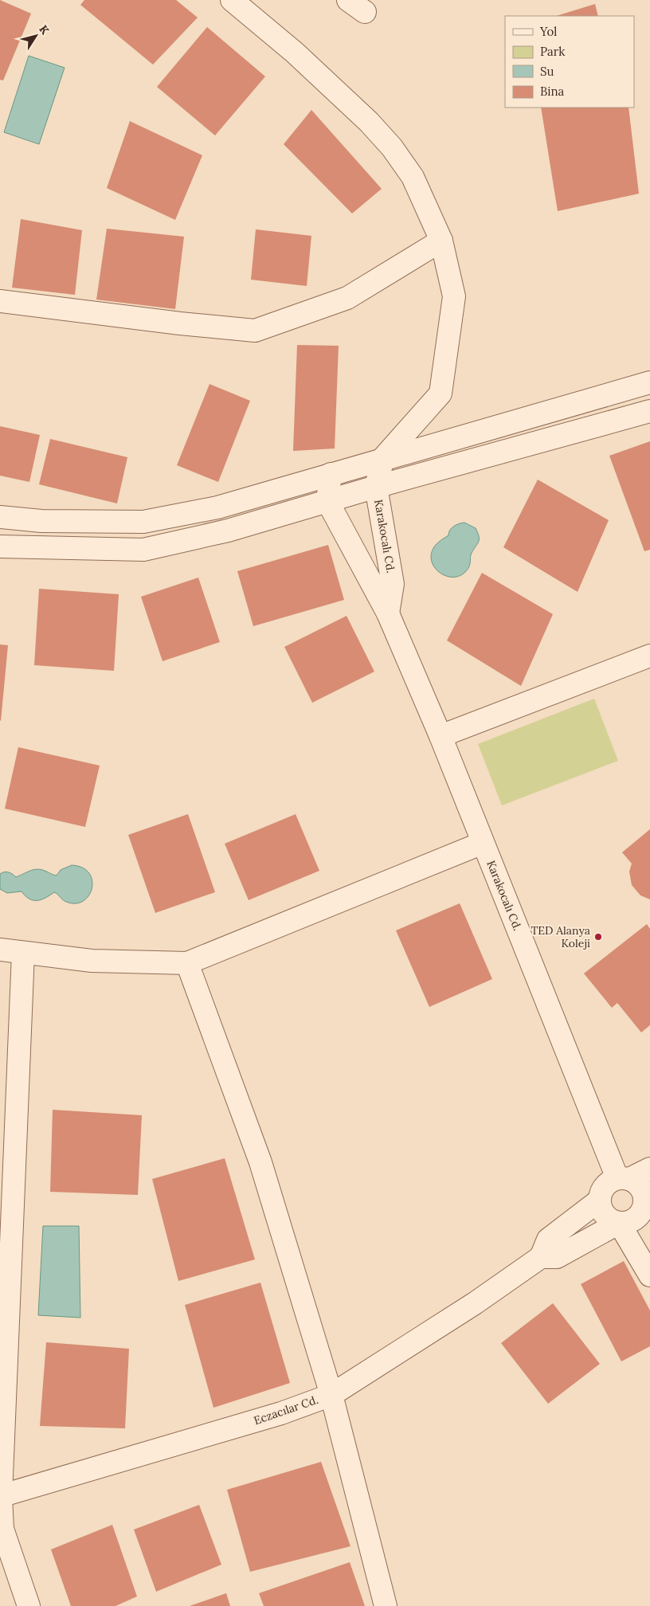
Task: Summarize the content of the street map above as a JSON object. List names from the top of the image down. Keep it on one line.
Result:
{"streets":{"street":["Karakocalı Cd.","Eczacılar Cd."]},"places":["TED Alanya Koleji"],"legend":["Yol","Park","Su","Bina"],"north":"top right"}
